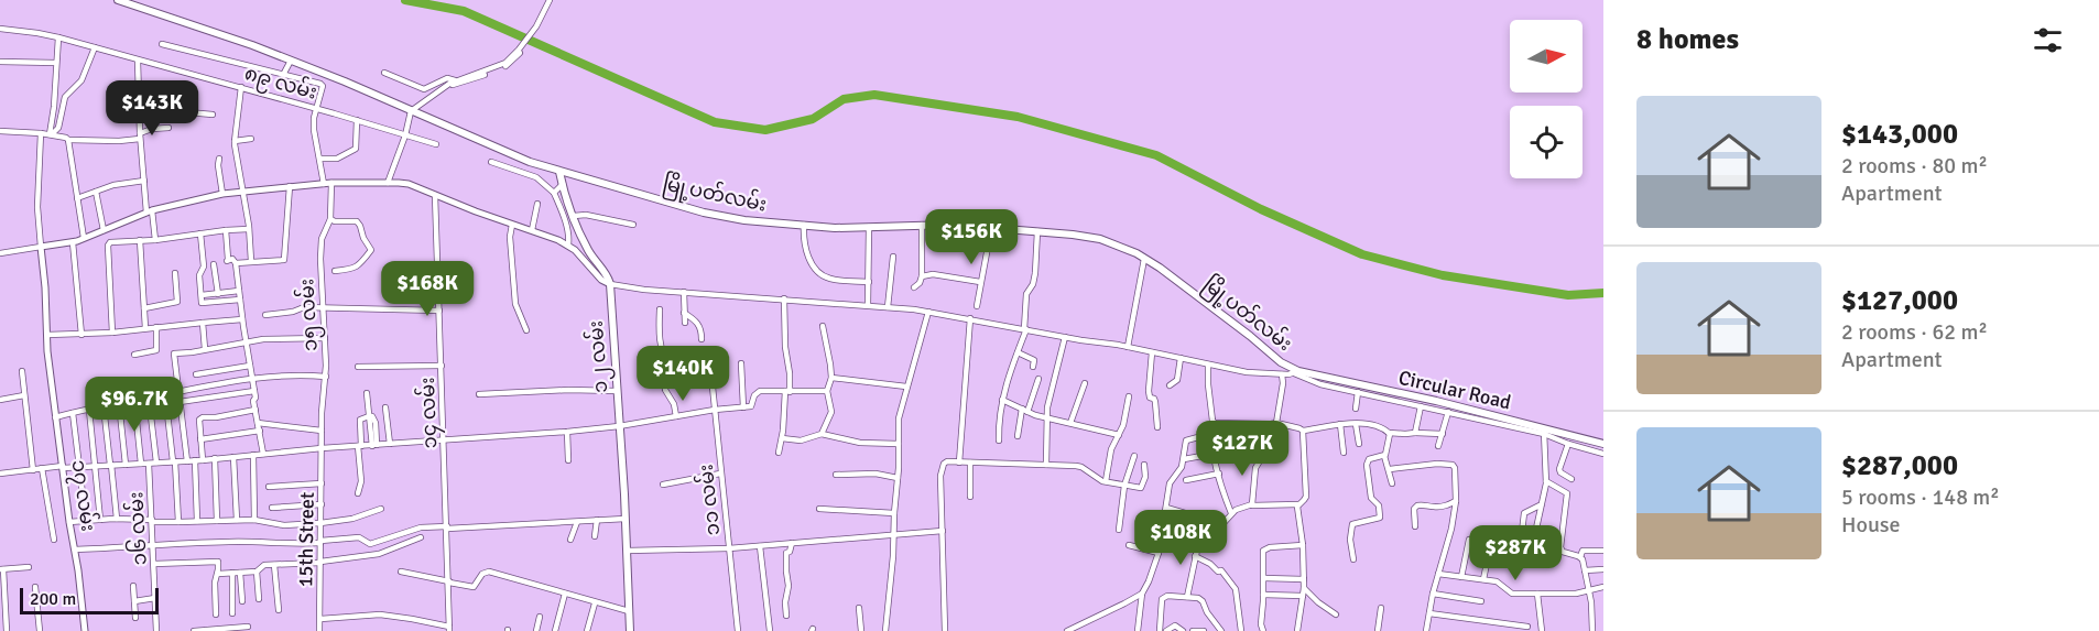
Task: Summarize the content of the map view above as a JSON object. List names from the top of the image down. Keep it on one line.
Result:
{"streets":{"main road":["မြို့ပတ်လမ်း","၁၂ လမ်း","Circular Road"],"street":["၈၉ လမ်း","၁၅ လမ်း","၁၄ လမ်း","၁၇ လမ်း","၁၁ လမ်း","၁၆ လမ်း","15th Street"]},"crossings":[["၈၉ လမ်း","၁၅ လမ်း"],["မြို့ပတ်လမ်း","၁၂ လမ်း"],["မြို့ပတ်လမ်း","Circular Road"],["၁၅ လမ်း","15th Street"]],"scale_bar":"200 m","north":"right","page":{"heading":"8 homes","list":[{"name":"$143,000","note":"2 rooms · 80 m² · Apartment"},{"name":"$127,000","note":"2 rooms · 62 m² · Apartment"},{"name":"$287,000","note":"5 rooms · 148 m² · House"}],"price":["$143K","$156K","$168K","$140K","$96.7K","$127K","$108K","$287K"],"scale":"200 m"}}
